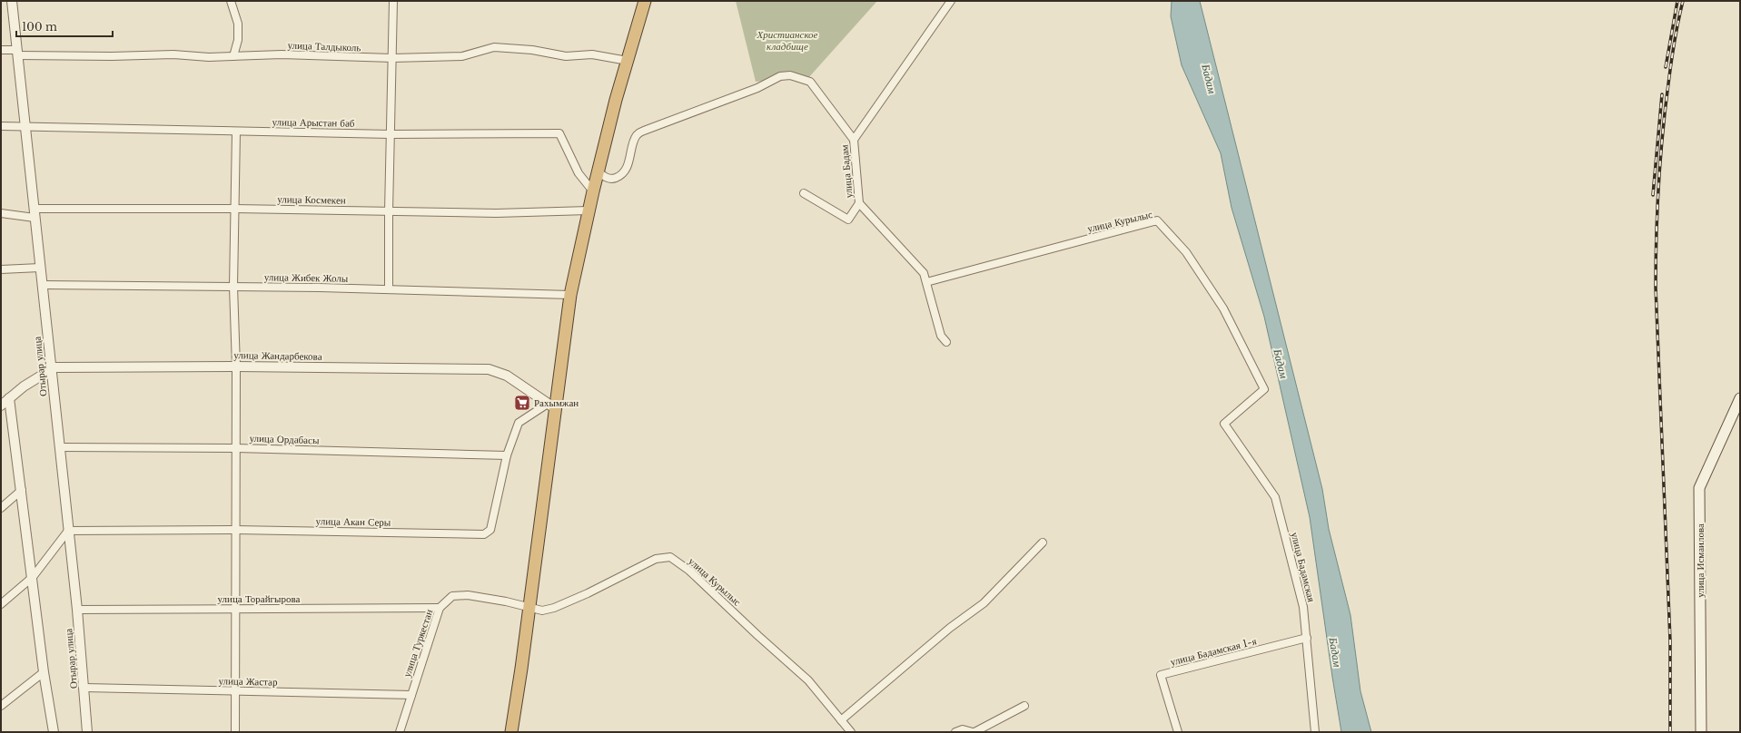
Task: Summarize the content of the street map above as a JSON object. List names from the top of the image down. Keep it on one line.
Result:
{"streets":{"main road":["улица Исмаилова"],"street":["улица Талдыколь","улица Арыстан баб","улица Бадам","улица Космекен","улица Курылыс","улица Жибек Жолы","улица Жандарбекова","Отырар улица","улица Ордабасы","улица Акан Серы","улица Бадамская","улица Торайгырова","улица Туркестан","улица Бадамская 1-я","улица Жастар"]},"crossings":[["улица Талдыколь","Отырар улица"],["улица Арыстан баб","Отырар улица"],["улица Бадам","улица Курылыс"],["улица Космекен","Отырар улица"],["улица Курылыс","улица Бадамская"],["улица Курылыс","улица Туркестан"],["улица Жибек Жолы","Отырар улица"],["улица Жандарбекова","Отырар улица"],["улица Жандарбекова","улица Акан Серы"],["Отырар улица","улица Ордабасы"],["Отырар улица","улица Акан Серы"],["Отырар улица","улица Торайгырова"],["Отырар улица","улица Жастар"],["улица Ордабасы","улица Акан Серы"],["улица Бадамская","улица Бадамская 1-я"],["улица Торайгырова","улица Туркестан"],["улица Туркестан","улица Жастар"]],"water":["Бадам"],"parks":["Христианское кладбище"],"places":{"supermarket":["Рахымжан"]},"scale_bar":"100 m"}
